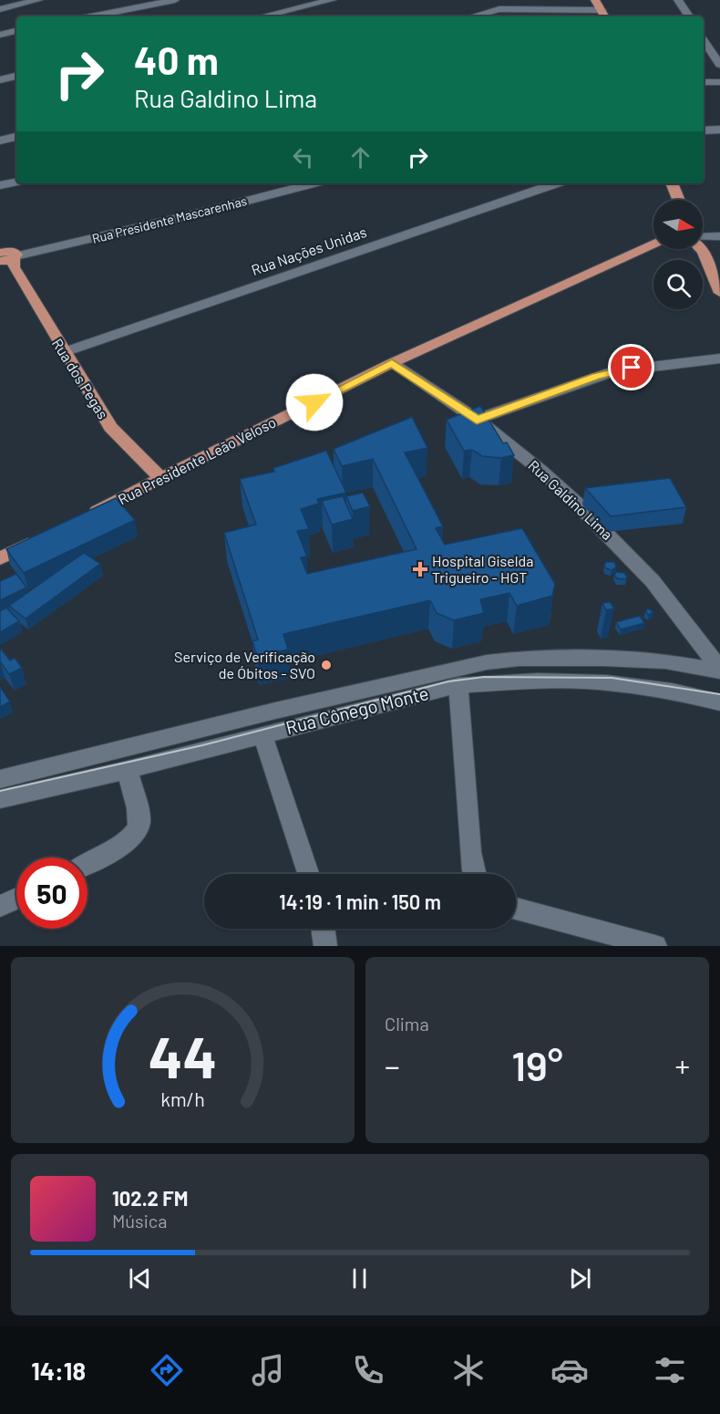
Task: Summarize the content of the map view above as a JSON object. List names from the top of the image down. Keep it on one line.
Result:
{"streets":{"main road":["Rua dos Pegas","Rua Presidente Leão Veloso"],"street":["Rua Presidente Mascarenhas","Rua Nações Unidas","Rua Galdino Lima","Rua Cônego Monte"]},"crossings":[["Rua Presidente Mascarenhas","Rua dos Pegas"],["Rua Nações Unidas","Rua dos Pegas"],["Rua dos Pegas","Rua Presidente Leão Veloso"],["Rua Presidente Leão Veloso","Rua Galdino Lima"],["Rua Galdino Lima","Rua Cônego Monte"]],"places":{"health":["Hospital Giselda Trigueiro - HGT"],"other":["Serviço de Verificação de Óbitos - SVO"]},"north":"right","page":{"turn":["40 m","Rua Galdino Lima"],"limit":"50","trip":"14:19 · 1 min · 150 m","tile":"Clima","heat":["−","19°","+"],"song":["102.2 FM","Música"],"tabs":"14:18","gauge":["44","km/h"]}}
